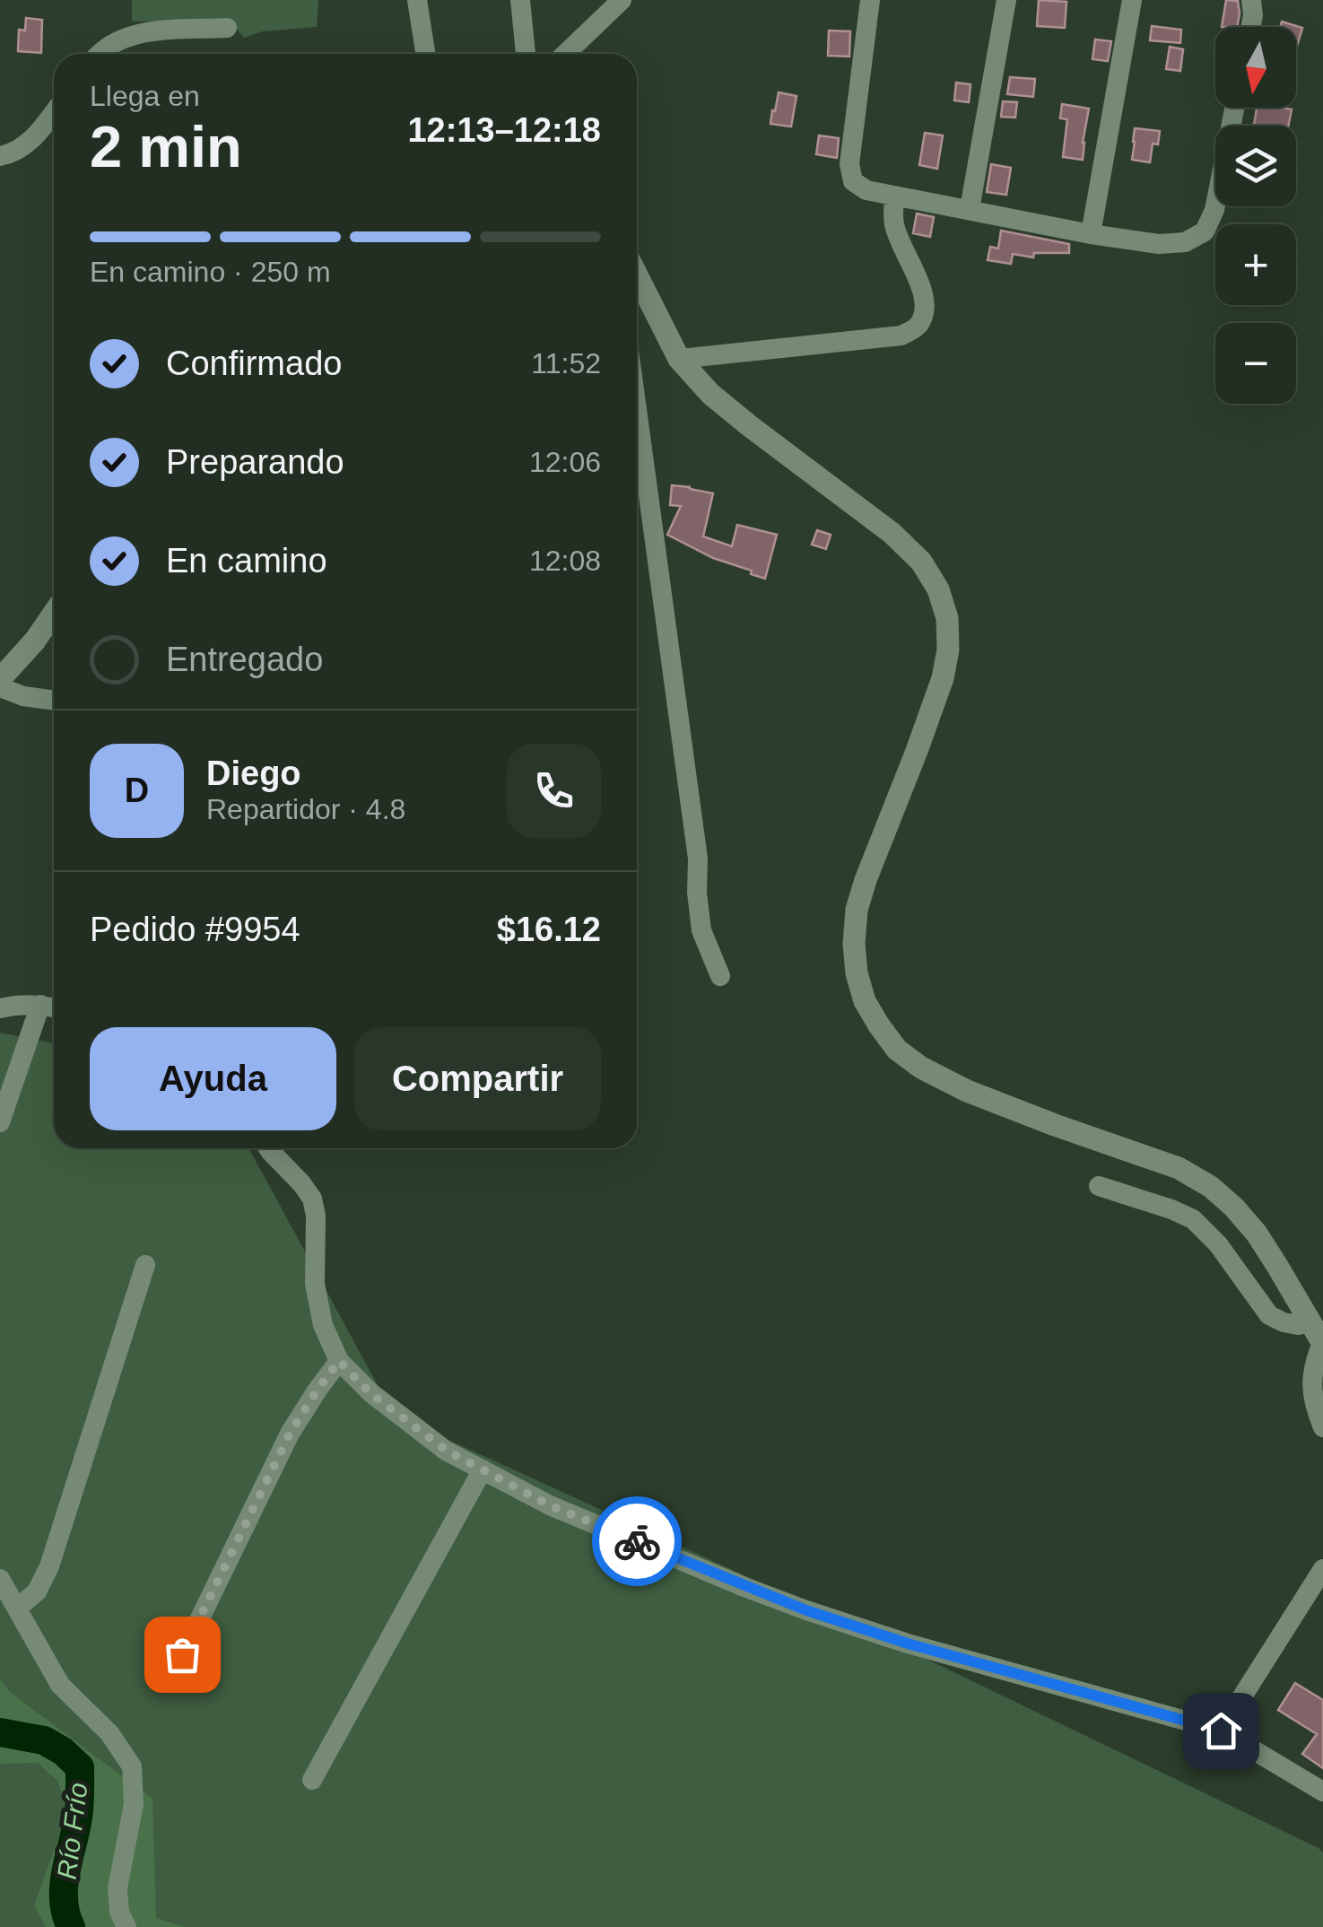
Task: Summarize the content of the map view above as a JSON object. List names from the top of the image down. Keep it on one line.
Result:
{"water":["Río Frío"],"north":"bottom","page":{"map_buttons":["+","−"],"heading":["2 min","Llega en","12:13–12:18"],"panel":["Diego","Repartidor · 4.8","Pedido #9954","$16.12"],"bar":"En camino · 250 m","list":[["Confirmado","11:52"],["Preparando","12:06"],["En camino","12:08"],"Entregado"],"round":"D","buttons":["Ayuda","Compartir"]}}
